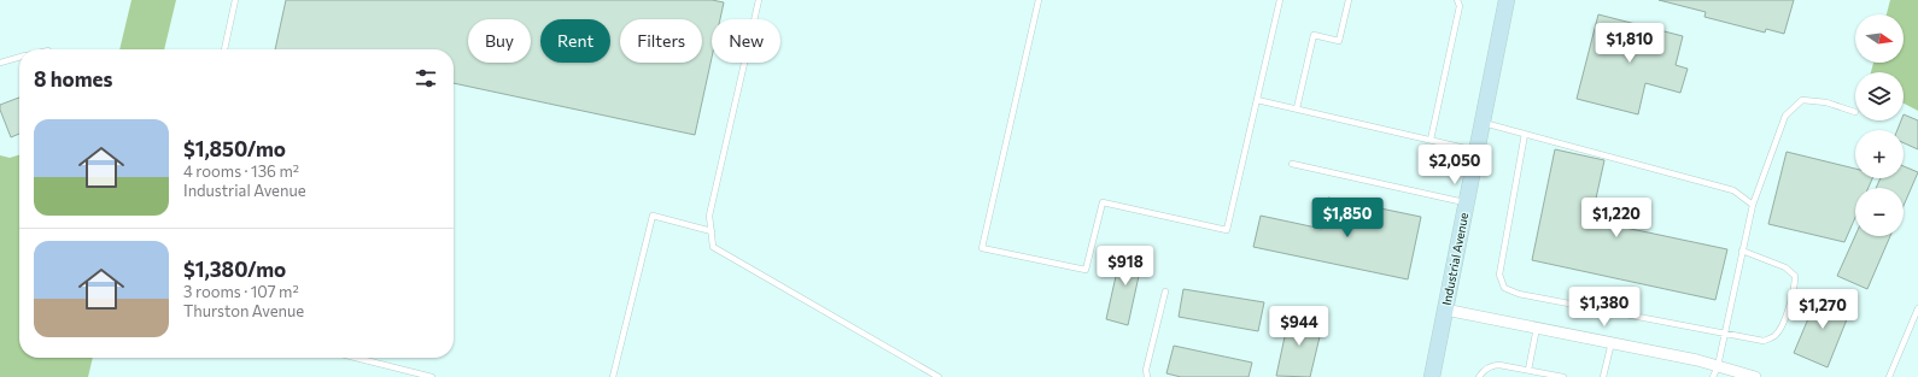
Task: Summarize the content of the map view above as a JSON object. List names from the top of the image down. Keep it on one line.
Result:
{"streets":{"main road":["Industrial Avenue"]},"north":"right","page":{"map_buttons":["+","−"],"chip":["Buy","Rent","Filters","New"],"price":["$1,810","$2,050","$1,850","$1,220","$918","$1,380","$1,270","$944"],"heading":"8 homes","list":[{"name":"$1,850/mo","note":"4 rooms · 136 m² · Industrial Avenue"},{"name":"$1,380/mo","note":"3 rooms · 107 m² · Thurston Avenue"}]}}
